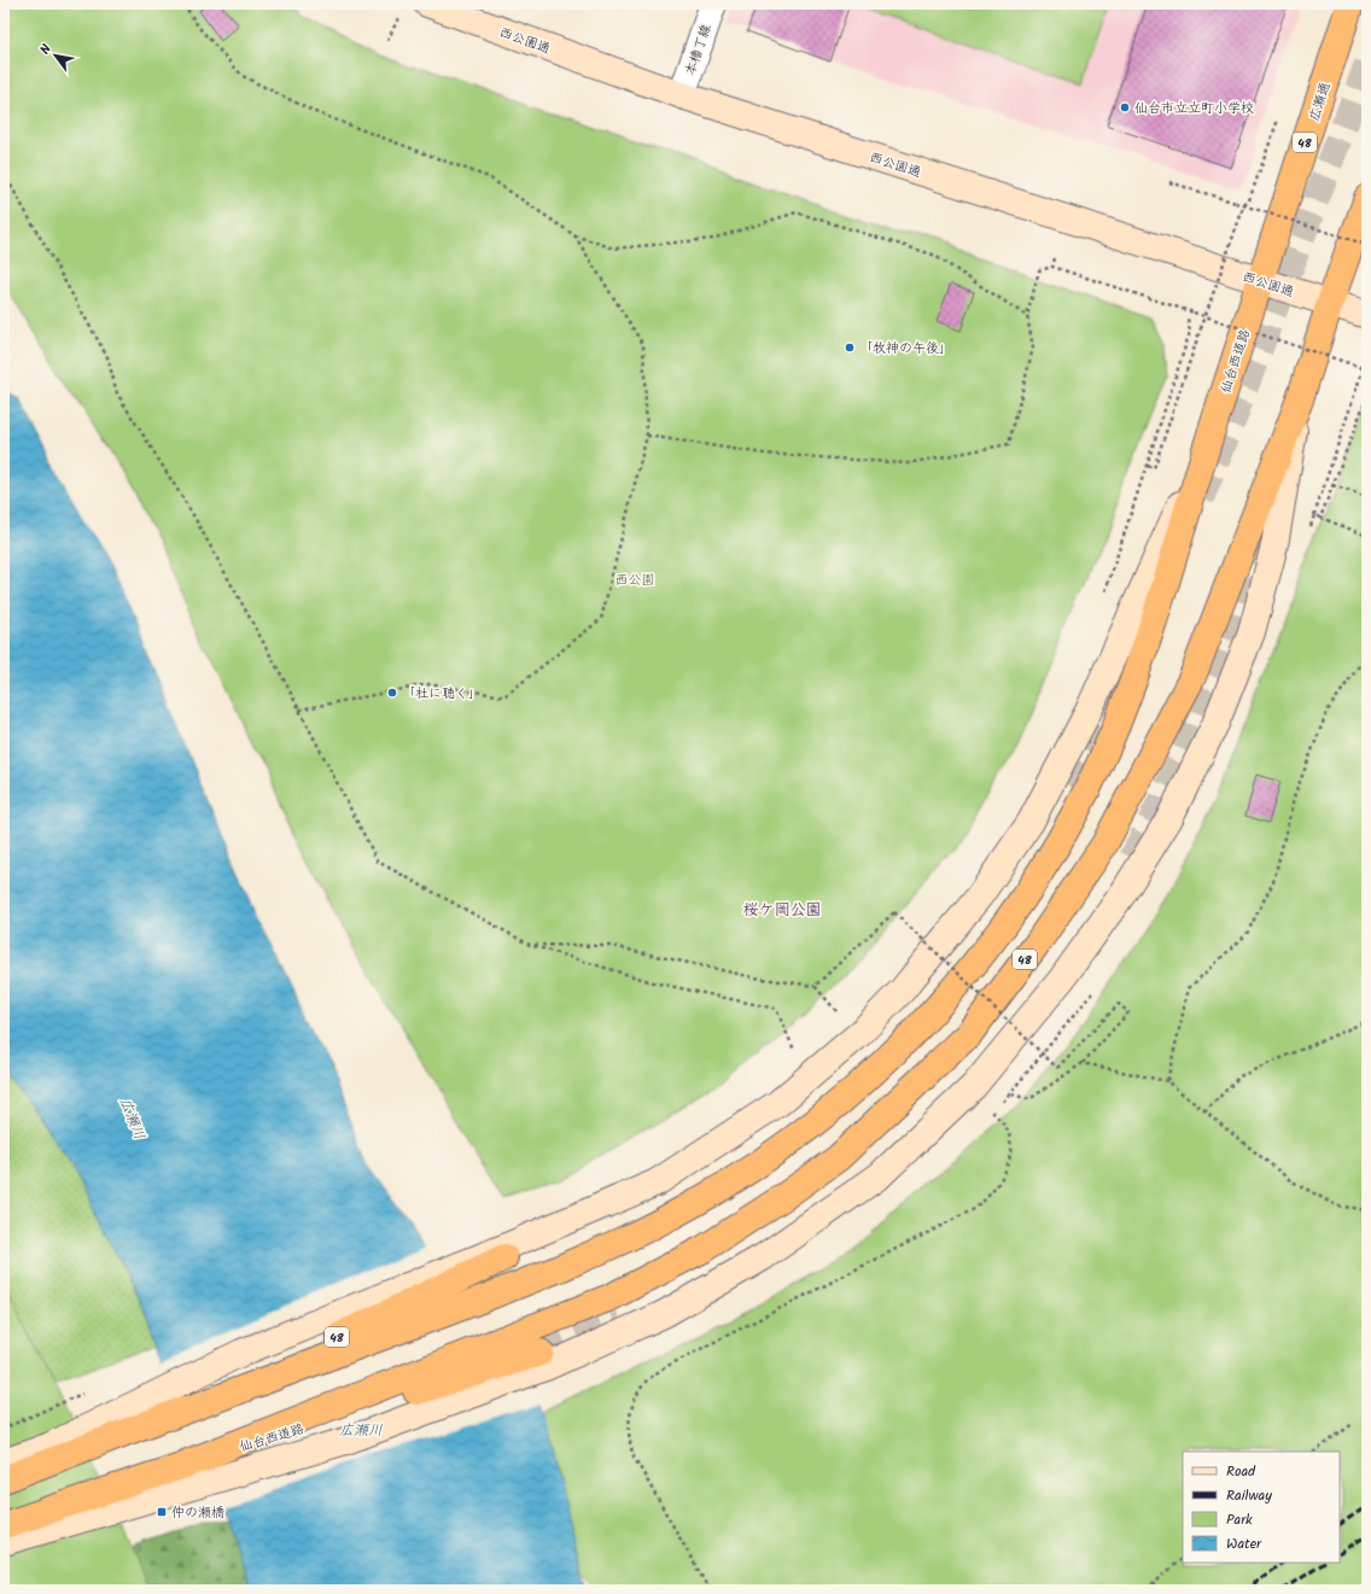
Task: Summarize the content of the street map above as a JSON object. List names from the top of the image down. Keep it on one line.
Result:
{"streets":{"highway":["広瀬通","48","仙台西道路"],"street":["西公園通","本櫓丁線"]},"crossings":[["西公園通","本櫓丁線"],["西公園通","広瀬通"],["西公園通","48"],["西公園通","仙台西道路"],["広瀬通","仙台西道路"],["48","仙台西道路"]],"districts":["桜ケ岡公園"],"water":["広瀬川"],"parks":["西公園"],"places":{"other":["仙台市立立町小学校","「牧神の午後」","「杜に聴く」"],"transit":["仲の瀬橋"]},"legend":["Road","Railway","Park","Water"],"north":"top left"}
